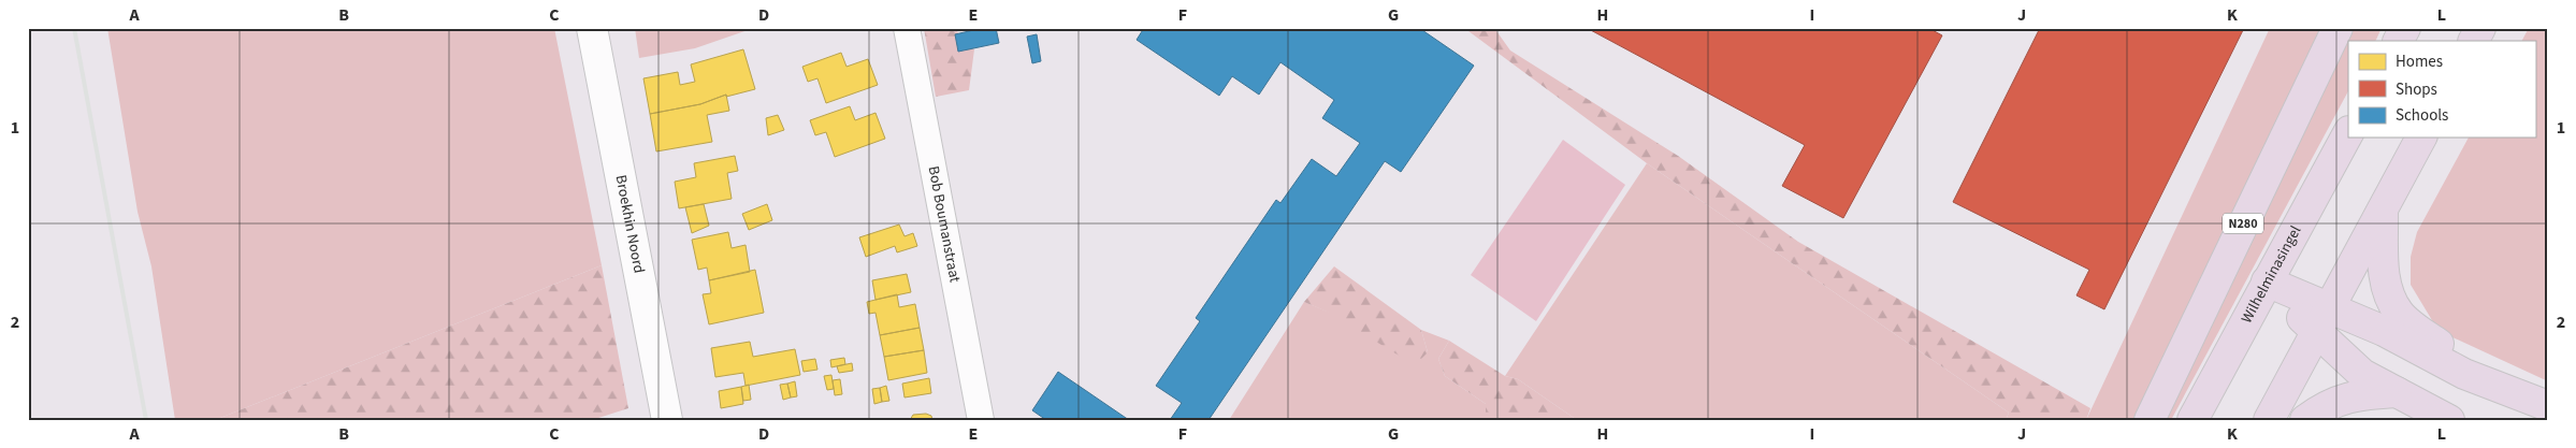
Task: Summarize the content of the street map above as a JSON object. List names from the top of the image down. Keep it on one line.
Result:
{"streets":{"main road":["N280","Wilhelminasingel"],"street":["Broekhin Noord","Bob Boumanstraat"]},"legend":["Homes","Shops","Schools"],"grid":{"columns":["A","B","C","D","E","F","G","H","I","J","K","L"],"rows":["1","2"]}}
